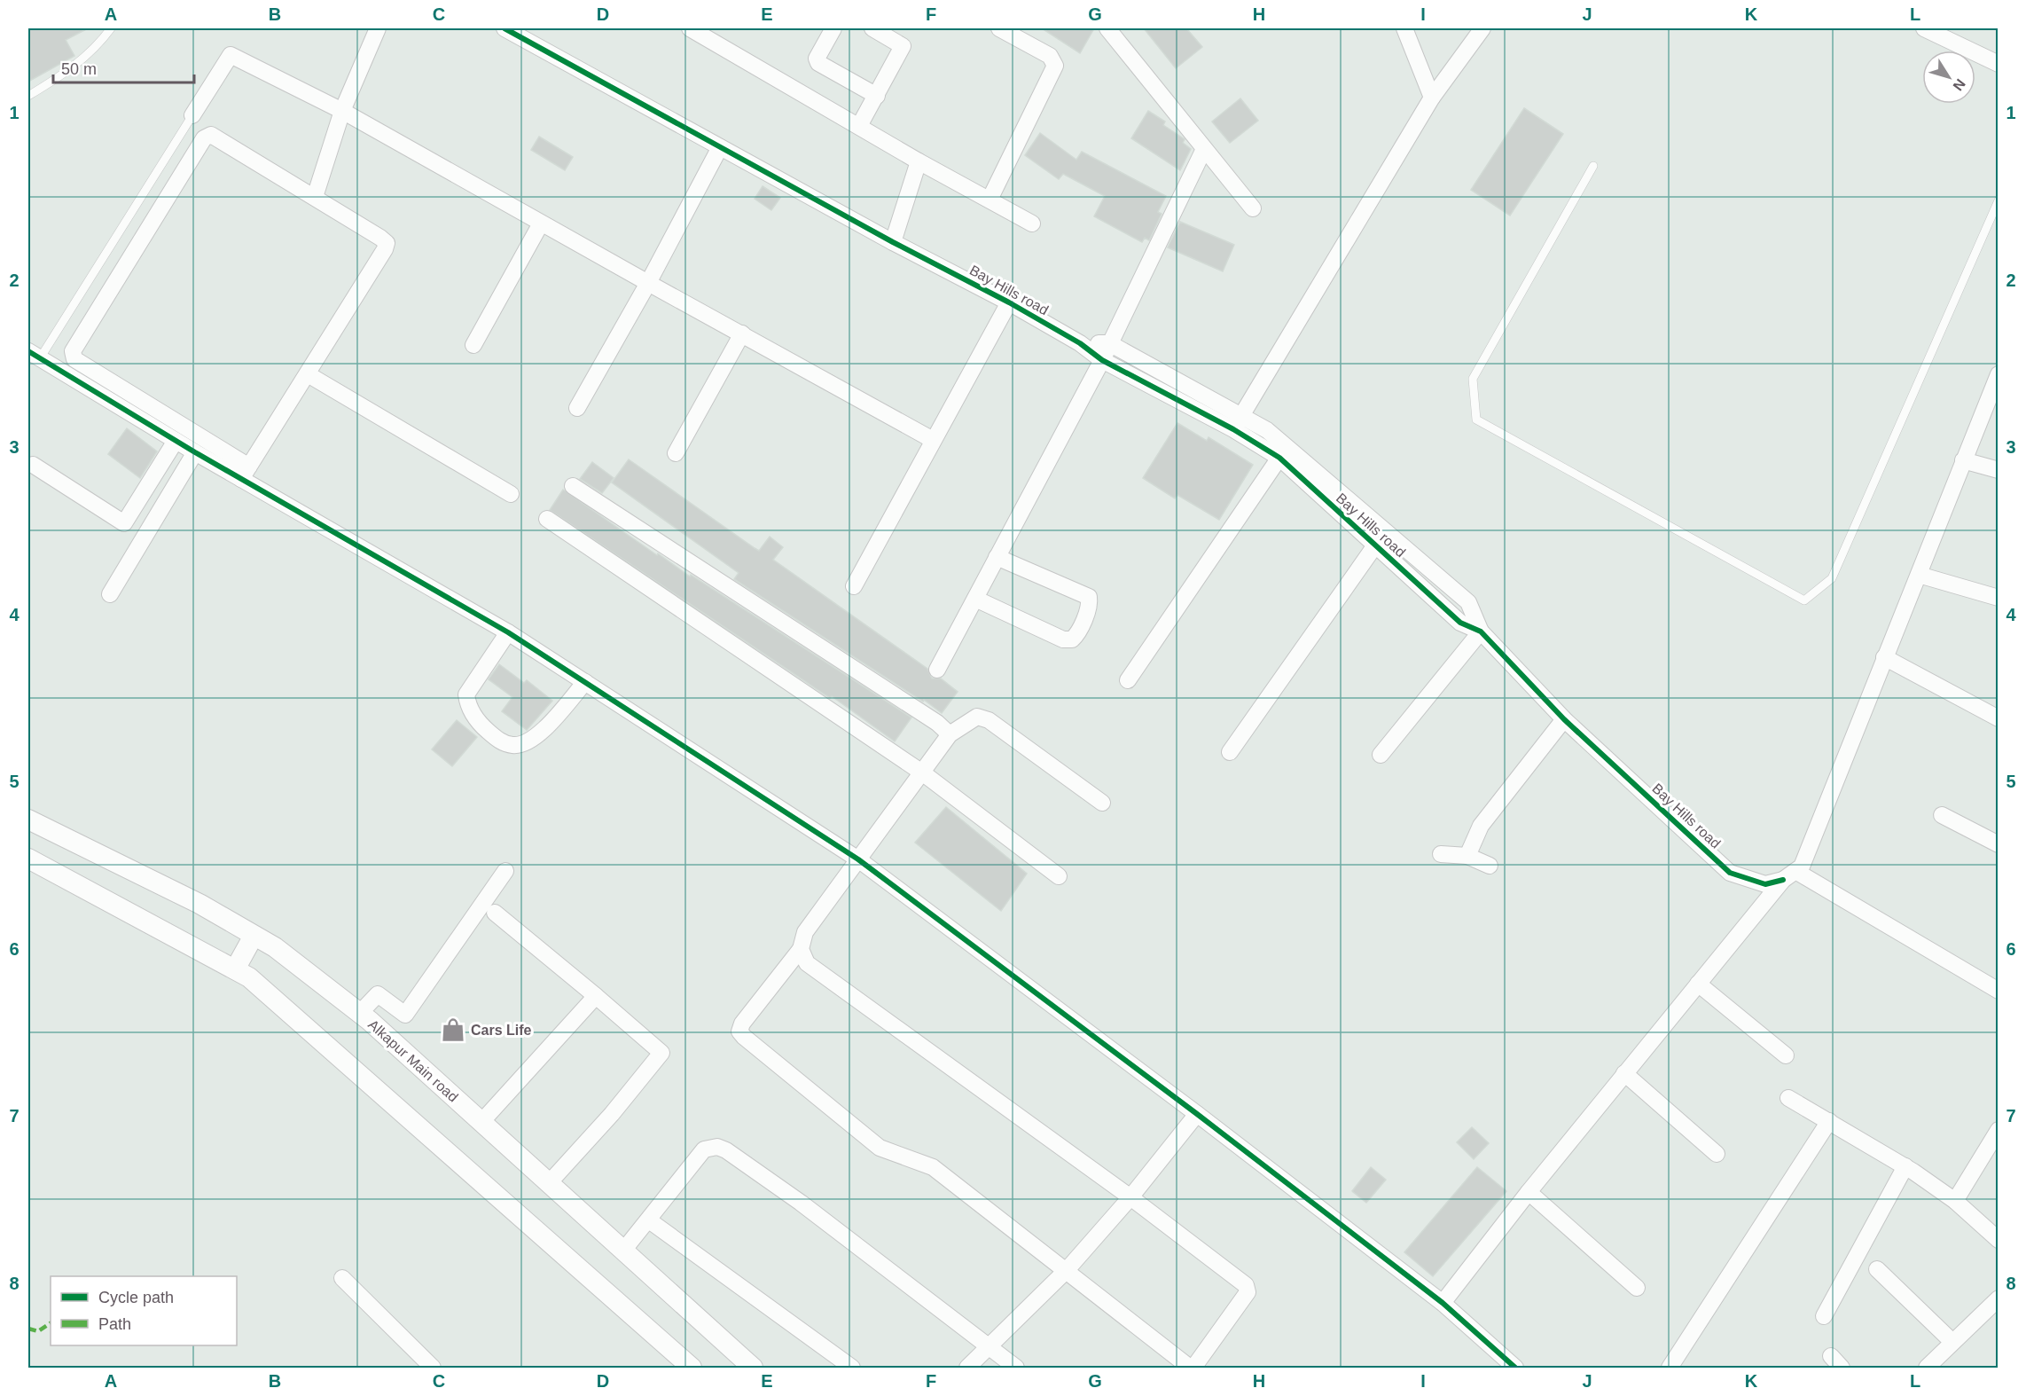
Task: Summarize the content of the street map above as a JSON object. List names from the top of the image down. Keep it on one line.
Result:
{"streets":{"street":["Bay Hills road","Alkapur Main road"]},"places":{"shop":["Cars Life"]},"legend":["Cycle path","Path"],"scale_bar":"50 m","north":"bottom right","grid":{"columns":["A","B","C","D","E","F","G","H","I","J","K","L"],"rows":["1","2","3","4","5","6","7","8"]}}
